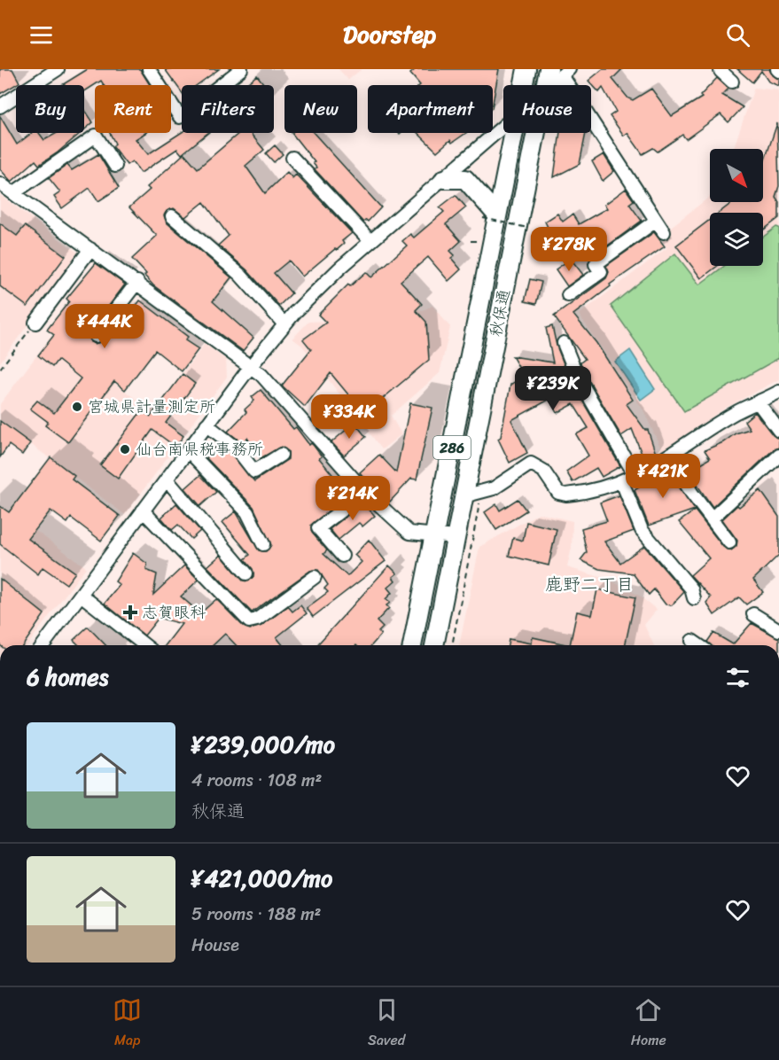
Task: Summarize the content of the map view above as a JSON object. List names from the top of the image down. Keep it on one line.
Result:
{"streets":{"highway":["秋保通","286"]},"districts":["鹿野二丁目"],"places":{"other":["宮城県計量測定所","仙台南県税事務所"],"health":["志賀眼科"]},"north":"bottom right","page":{"header":"Doorstep","chip":["Buy","Rent","Filters","New","Apartment","House"],"price":["¥278K","¥444K","¥239K","¥334K","¥421K","¥214K"],"heading":"6 homes","list":[{"name":"¥239,000/mo","note":"4 rooms · 108 m² · 秋保通"},{"name":"¥421,000/mo","note":"5 rooms · 188 m² · House"}],"tabs":["Map","Saved","Home"]}}
